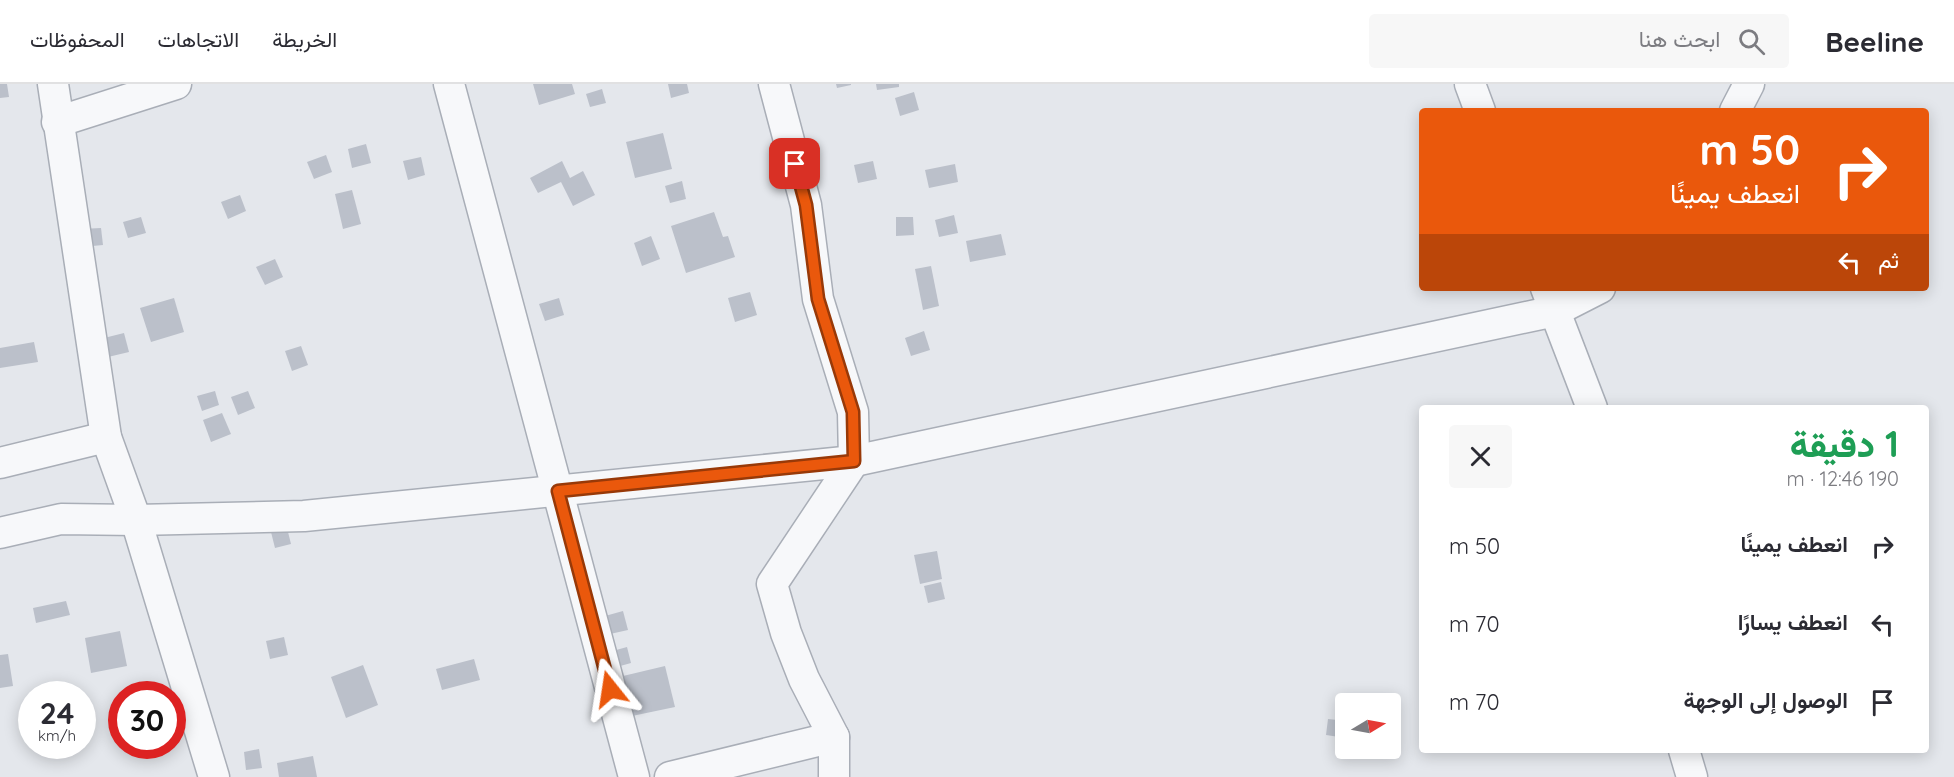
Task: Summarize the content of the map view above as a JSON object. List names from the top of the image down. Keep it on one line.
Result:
{"north":"right","page":{"header":"Beeline","search":"ابحث هنا","nav":["الخريطة","الاتجاهات","المحفوظات"],"turn":["50 m","انعطف يمينًا"],"then":"ثم","heading":["1 دقيقة","190 m · 12:46"],"list":[{"name":"انعطف يمينًا","value":"50 m"},{"name":"انعطف يسارًا","value":"70 m"},{"name":"الوصول إلى الوجهة","value":"70 m"}],"speed":"24 km/h","limit":"30"}}
